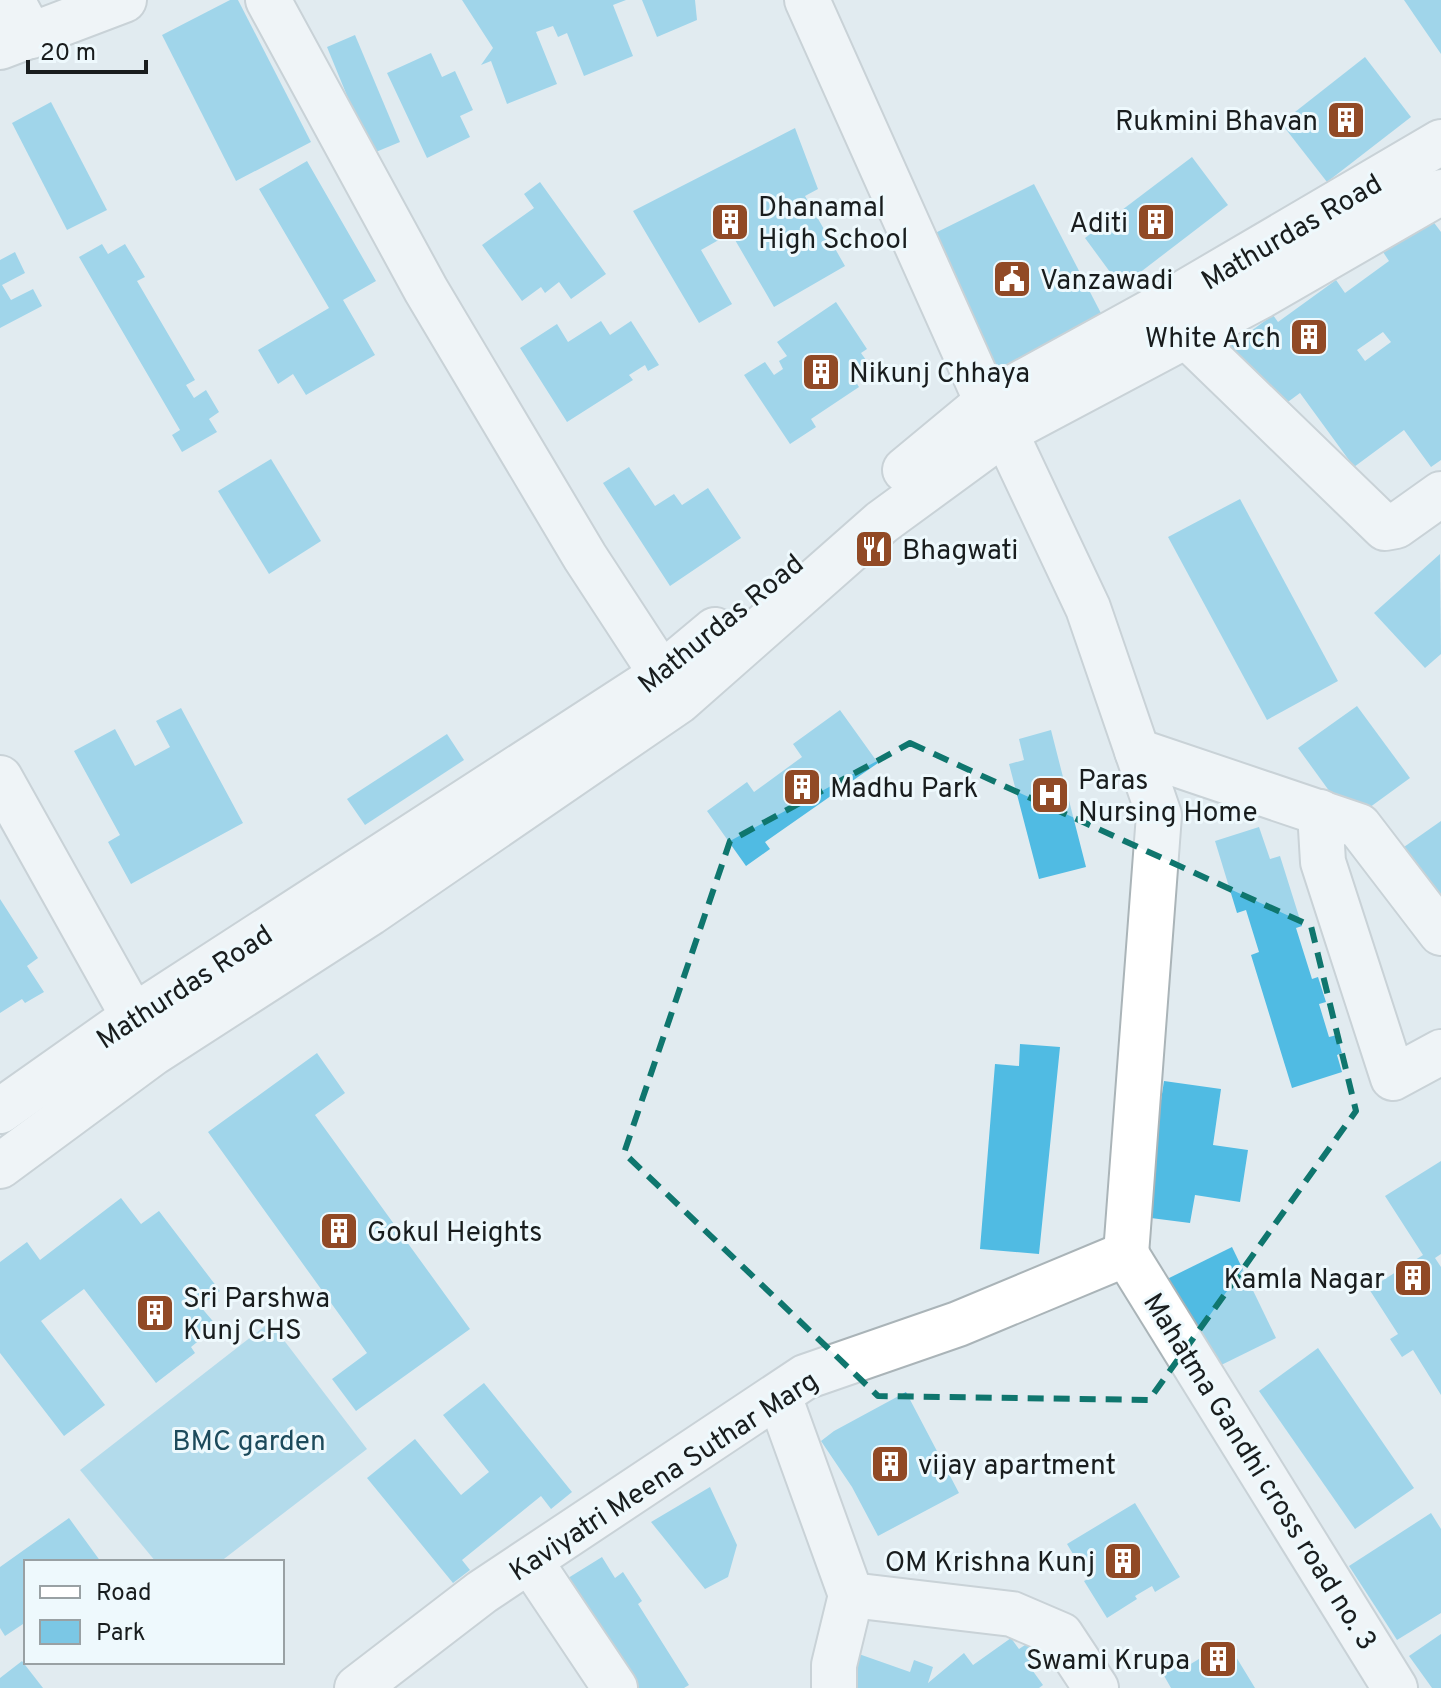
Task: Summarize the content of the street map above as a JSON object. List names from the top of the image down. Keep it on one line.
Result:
{"streets":{"street":["Mathurdas Road","Mahatma Gandhi cross road no. 3","Kaviyatri Meena Suthar Marg"]},"crossings":[["Mahatma Gandhi cross road no. 3","Kaviyatri Meena Suthar Marg"]],"parks":["BMC garden"],"places":{"building":["Rukmini Bhavan","Dhanamal High School","Aditi","White Arch","Nikunj Chhaya","Madhu Park","Gokul Heights","Kamla Nagar","Sri Parshwa Kunj CHS","vijay apartment","OM Krishna Kunj","Swami Krupa"],"public building":["Vanzawadi"],"restaurant":["Bhagwati"],"hospital":["Paras Nursing Home"]},"legend":["Road","Park"],"scale_bar":"20 m"}
